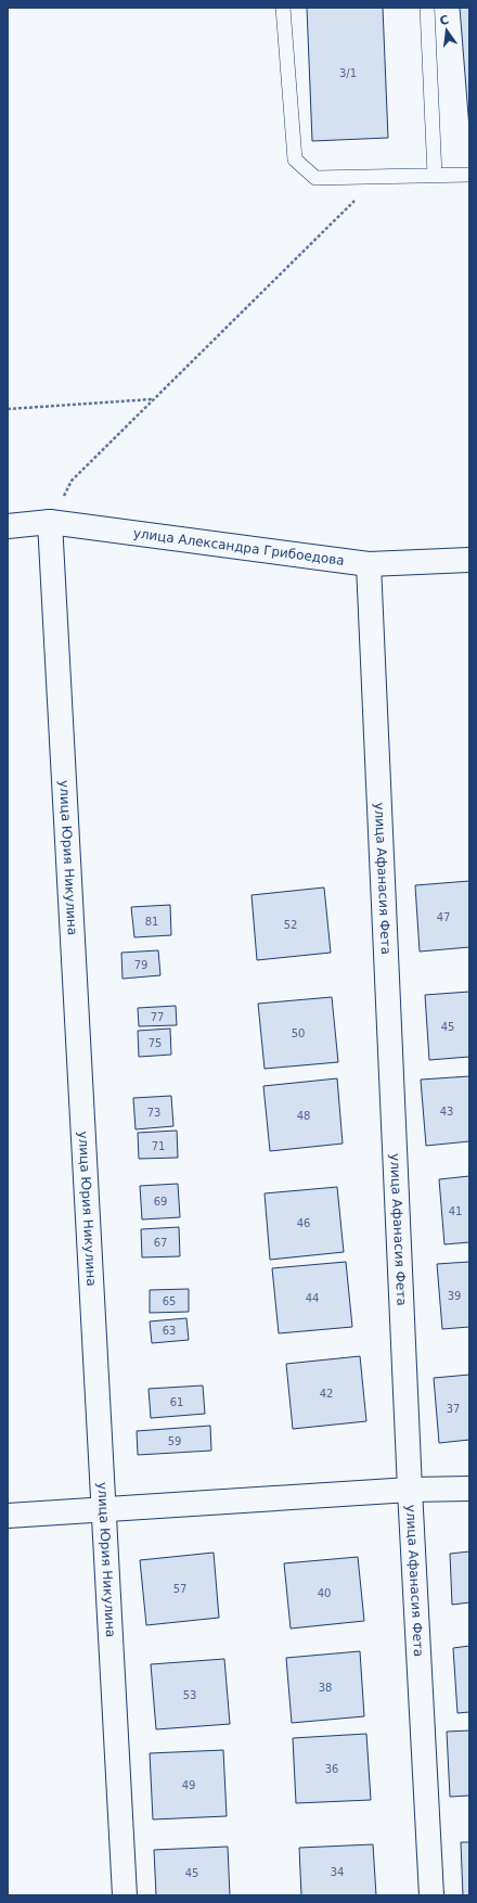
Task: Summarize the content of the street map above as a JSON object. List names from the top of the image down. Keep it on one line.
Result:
{"streets":{"street":["улица Александра Грибоедова","улица Юрия Никулина","улица Афанасия Фета"]},"crossings":[["улица Александра Грибоедова","улица Юрия Никулина"],["улица Александра Грибоедова","улица Афанасия Фета"]],"house_numbers":["3/1","47","81","52","79","77","45","50","75","43","73","48","71","69","41","46","67","39","44","65","63","42","61","37","59","57","40","38","53","36","49","34","45"],"north":"top"}
